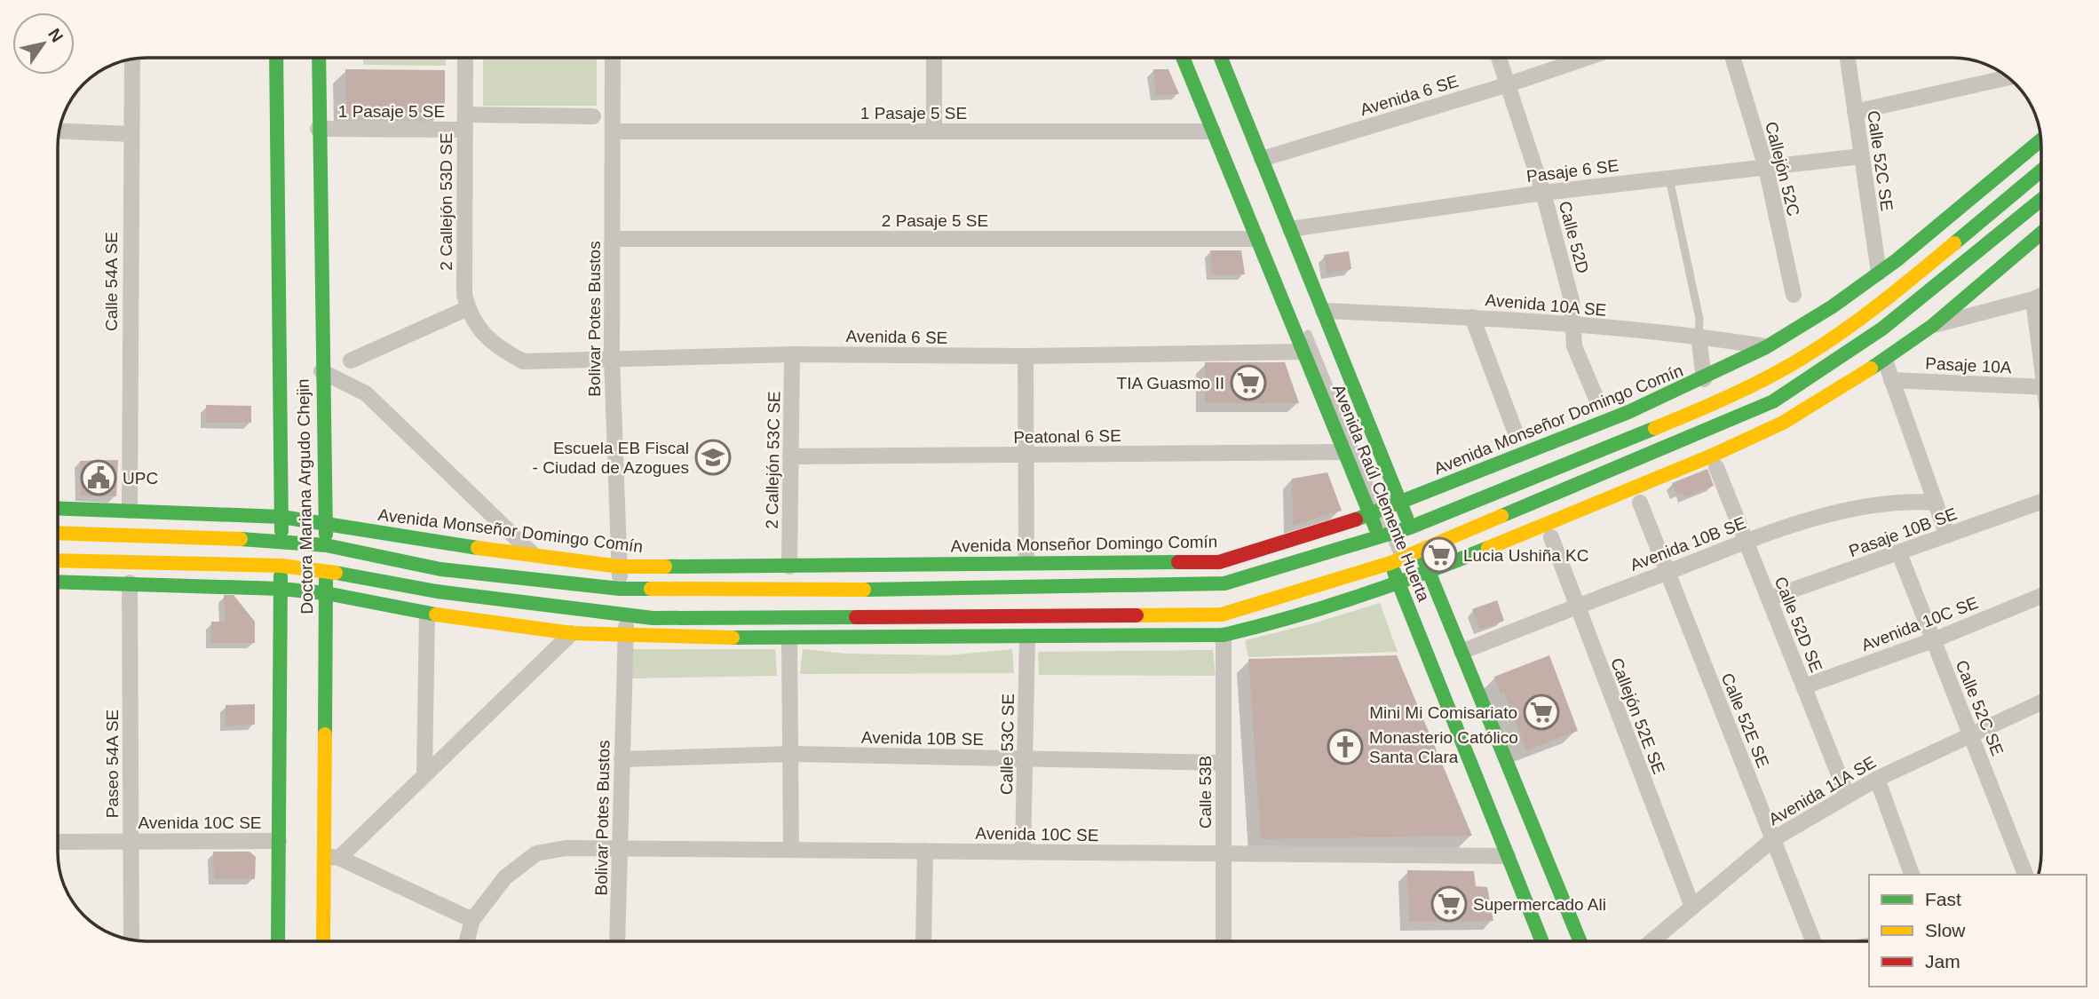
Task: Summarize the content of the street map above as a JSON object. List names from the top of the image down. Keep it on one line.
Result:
{"streets":{"main road":["Avenida Monseñor Domingo Comín","Avenida Raúl Clemente Huerta","Doctora Mariana Argudo Chejin"],"street":["Avenida 6 SE","1 Pasaje 5 SE","Calle 52C SE","Callejón 52C","Pasaje 6 SE","2 Callejón 53D SE","2 Pasaje 5 SE","Calle 52D","Calle 54A SE","Avenida 10A SE","Bolivar Potes Bustos","Pasaje 10A","Peatonal 6 SE","2 Callejón 53C SE","Pasaje 10B SE","Avenida 10B SE","Avenida 10C SE","Calle 52D SE","Callejón 52E SE","Calle 52E SE","Calle 53C SE","Paseo 54A SE","Avenida 11A SE","Calle 53B"]},"crossings":[["Avenida 6 SE","2 Callejón 53D SE"],["Avenida 6 SE","Calle 52D"],["Avenida 6 SE","Bolivar Potes Bustos"],["Avenida 6 SE","2 Callejón 53C SE"],["Avenida 6 SE","Avenida Raúl Clemente Huerta"],["1 Pasaje 5 SE","2 Callejón 53D SE"],["1 Pasaje 5 SE","Bolivar Potes Bustos"],["1 Pasaje 5 SE","Avenida Raúl Clemente Huerta"],["1 Pasaje 5 SE","Doctora Mariana Argudo Chejin"],["Calle 52C SE","Pasaje 6 SE"],["Calle 52C SE","Avenida Monseñor Domingo Comín"],["Calle 52C SE","Pasaje 10B SE"],["Calle 52C SE","Avenida 10C SE"],["Calle 52C SE","Avenida 11A SE"],["Callejón 52C","Pasaje 6 SE"],["Pasaje 6 SE","Calle 52D"],["Pasaje 6 SE","Avenida Raúl Clemente Huerta"],["2 Pasaje 5 SE","Bolivar Potes Bustos"],["2 Pasaje 5 SE","Avenida Raúl Clemente Huerta"],["Calle 52D","Avenida 10A SE"],["Calle 54A SE","Avenida Monseñor Domingo Comín"],["Avenida 10A SE","Avenida Monseñor Domingo Comín"],["Avenida 10A SE","Avenida Raúl Clemente Huerta"],["Bolivar Potes Bustos","Avenida Monseñor Domingo Comín"],["Bolivar Potes Bustos","Avenida 10B SE"],["Bolivar Potes Bustos","Avenida 10C SE"],["Avenida Monseñor Domingo Comín","2 Callejón 53C SE"],["Avenida Monseñor Domingo Comín","Avenida Raúl Clemente Huerta"],["Avenida Monseñor Domingo Comín","Doctora Mariana Argudo Chejin"],["Peatonal 6 SE","2 Callejón 53C SE"],["Peatonal 6 SE","Avenida Raúl Clemente Huerta"],["Avenida Raúl Clemente Huerta","Avenida 10B SE"],["Avenida Raúl Clemente Huerta","Avenida 10C SE"],["Doctora Mariana Argudo Chejin","Avenida 10C SE"],["Pasaje 10B SE","Calle 52D SE"],["Avenida 10B SE","Calle 52D SE"],["Avenida 10B SE","Callejón 52E SE"],["Avenida 10B SE","Calle 52E SE"],["Avenida 10B SE","Calle 53C SE"],["Avenida 10B SE","Calle 53B"],["Avenida 10C SE","Calle 52D SE"],["Avenida 10C SE","Calle 53C SE"],["Avenida 10C SE","Paseo 54A SE"],["Avenida 10C SE","Calle 53B"],["Calle 52D SE","Avenida 11A SE"],["Callejón 52E SE","Avenida 11A SE"],["Calle 52E SE","Avenida 11A SE"]],"places":{"supermarket":["TIA Guasmo II","Lucia Ushiña KC","Mini Mi Comisariato","Supermercado Ali"],"school or university":["Escuela EB Fiscal - Ciudad de Azogues"],"public building":["UPC"],"church":["Monasterio Católico Santa Clara"]},"legend":["Fast","Slow","Jam"],"north":"top right"}
